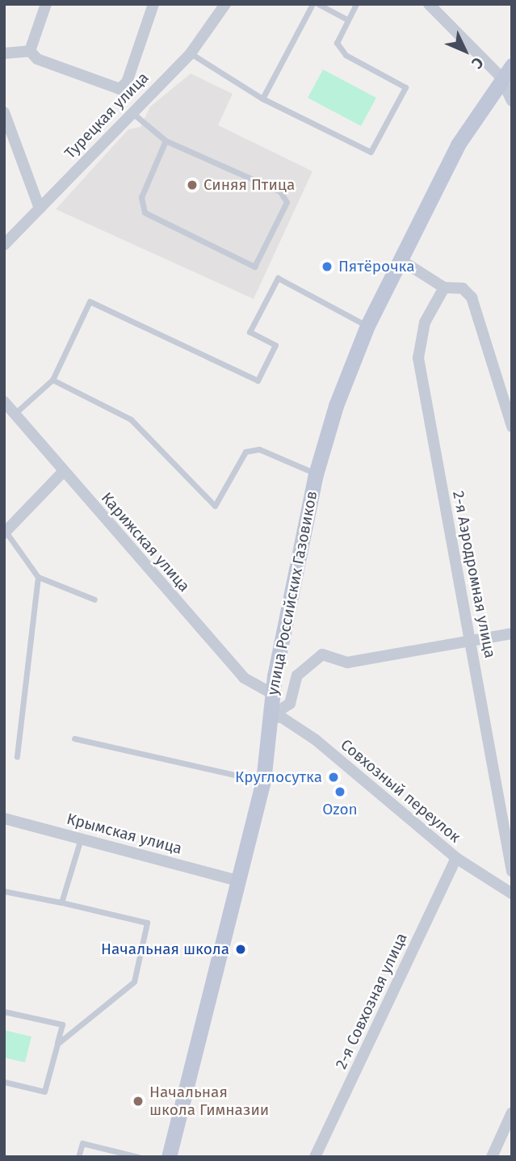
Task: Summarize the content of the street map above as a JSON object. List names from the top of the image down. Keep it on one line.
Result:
{"streets":{"main road":["улица Российских Газовиков"],"street":["Турецкая улица","Карижская улица","2-я Аэродромная улица","Совхозный переулок","Крымская улица","2-я Совхозная улица"]},"crossings":[["Карижская улица","улица Российских Газовиков"],["улица Российских Газовиков","Совхозный переулок"],["улица Российских Газовиков","Крымская улица"],["Совхозный переулок","2-я Совхозная улица"]],"places":["Синяя Птица","Пятёрочка","Круглосутка","Ozon","Начальная школа","Начальная школа Гимназии"],"north":"bottom right"}
